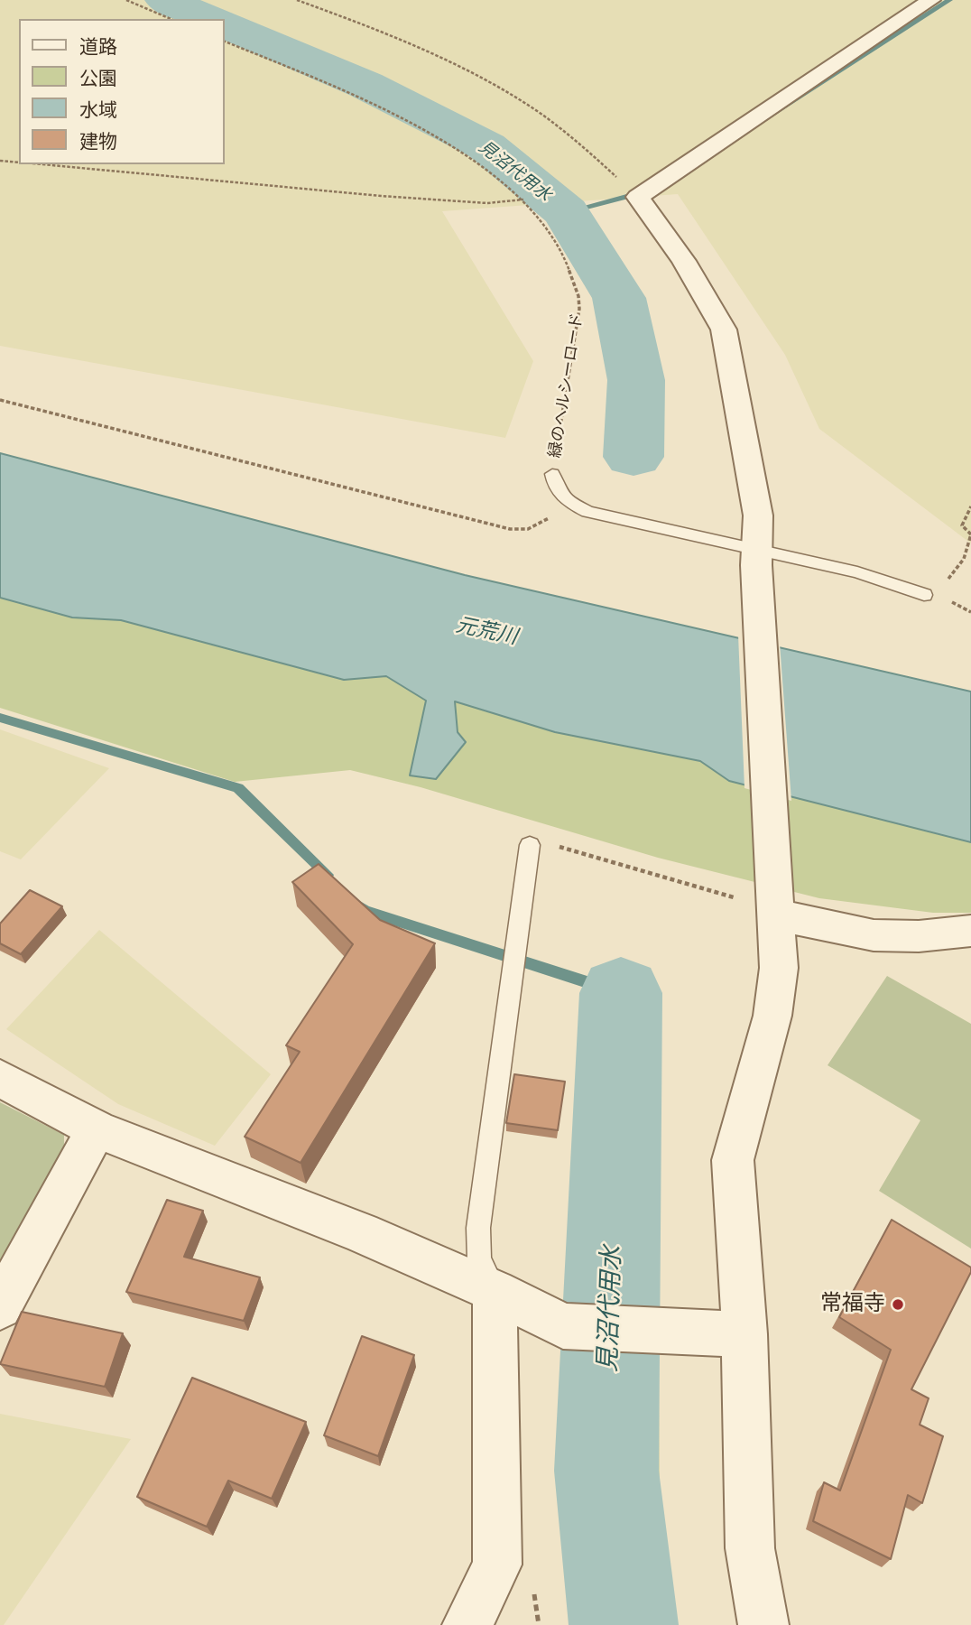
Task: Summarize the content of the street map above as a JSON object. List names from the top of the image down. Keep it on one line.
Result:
{"streets":{"lane":["緑のヘルシーロード"]},"water":["見沼代用水","元荒川"],"places":["常福寺"],"legend":["道路","公園","水域","建物"]}
